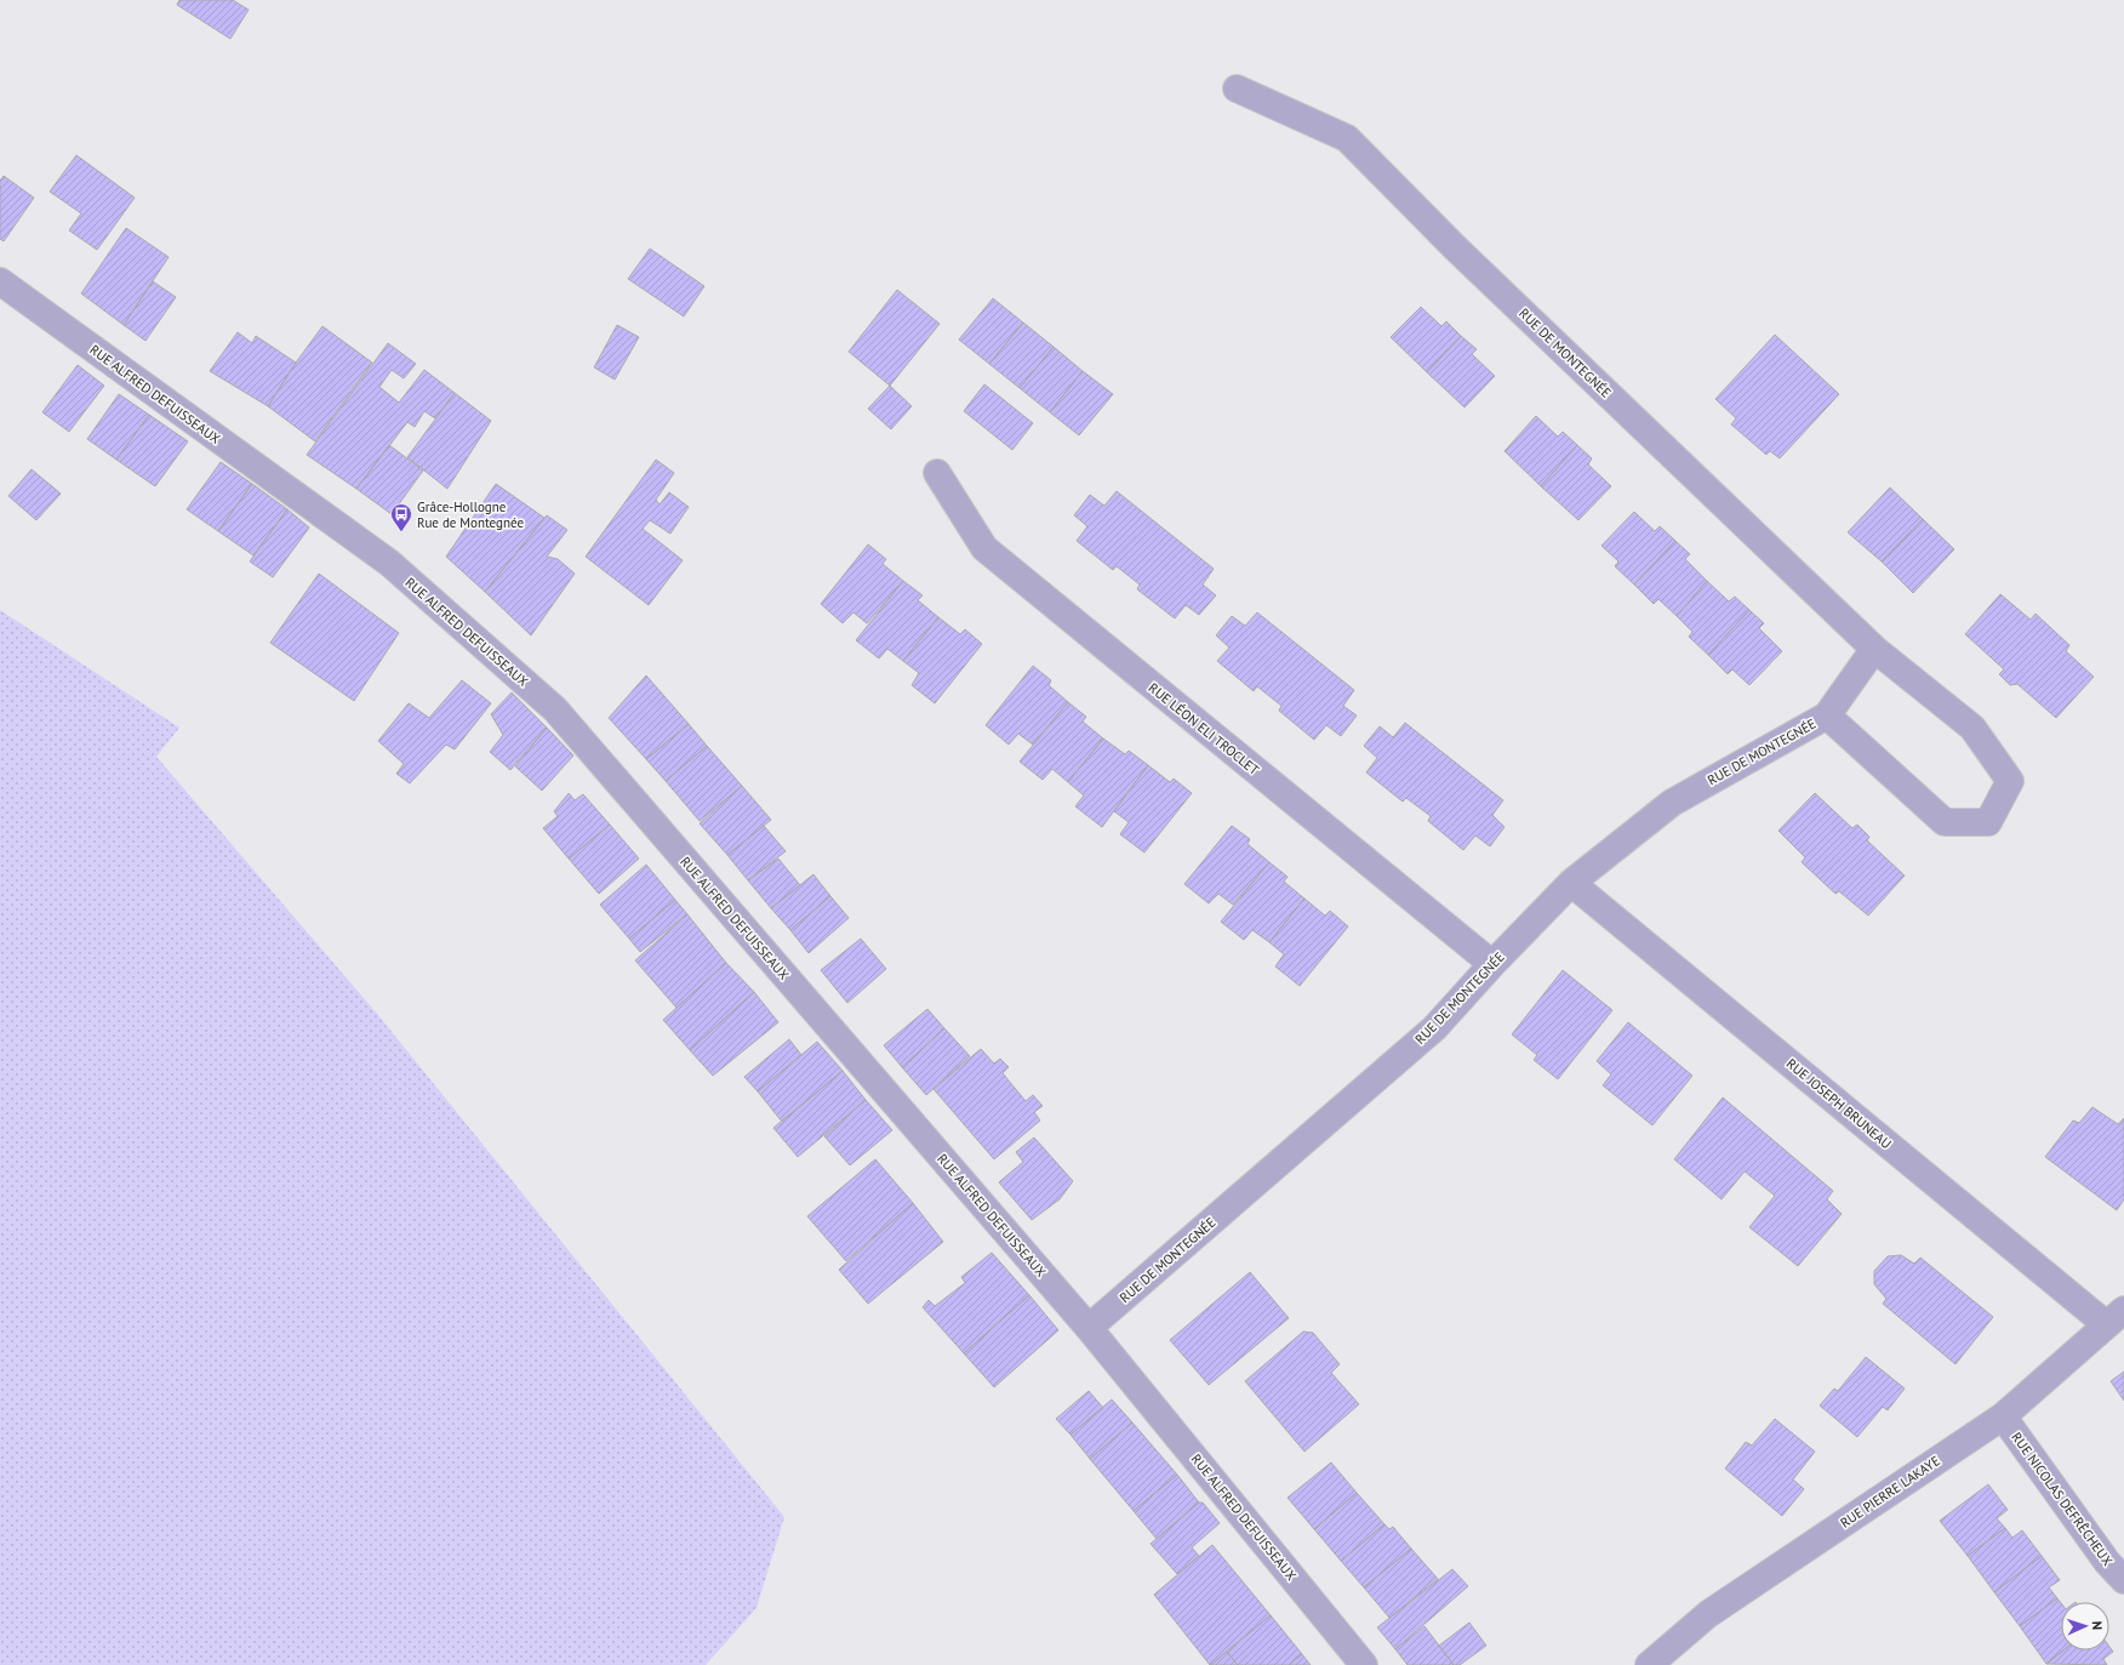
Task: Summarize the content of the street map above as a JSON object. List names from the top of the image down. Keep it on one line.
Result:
{"streets":{"street":["RUE DE MONTEGNÉE","RUE ALFRED DEFUISSEAUX","RUE LÉON ELI TROCLET","RUE JOSEPH BRUNEAU","RUE PIERRE LAKAYE","RUE NICOLAS DEFRÊCHEUX"]},"crossings":[["RUE DE MONTEGNÉE","RUE ALFRED DEFUISSEAUX"],["RUE DE MONTEGNÉE","RUE LÉON ELI TROCLET"],["RUE DE MONTEGNÉE","RUE JOSEPH BRUNEAU"],["RUE JOSEPH BRUNEAU","RUE PIERRE LAKAYE"],["RUE PIERRE LAKAYE","RUE NICOLAS DEFRÊCHEUX"]],"places":{"bus stop":["Grâce-Hollogne Rue de Montegnée"]},"north":"right"}
